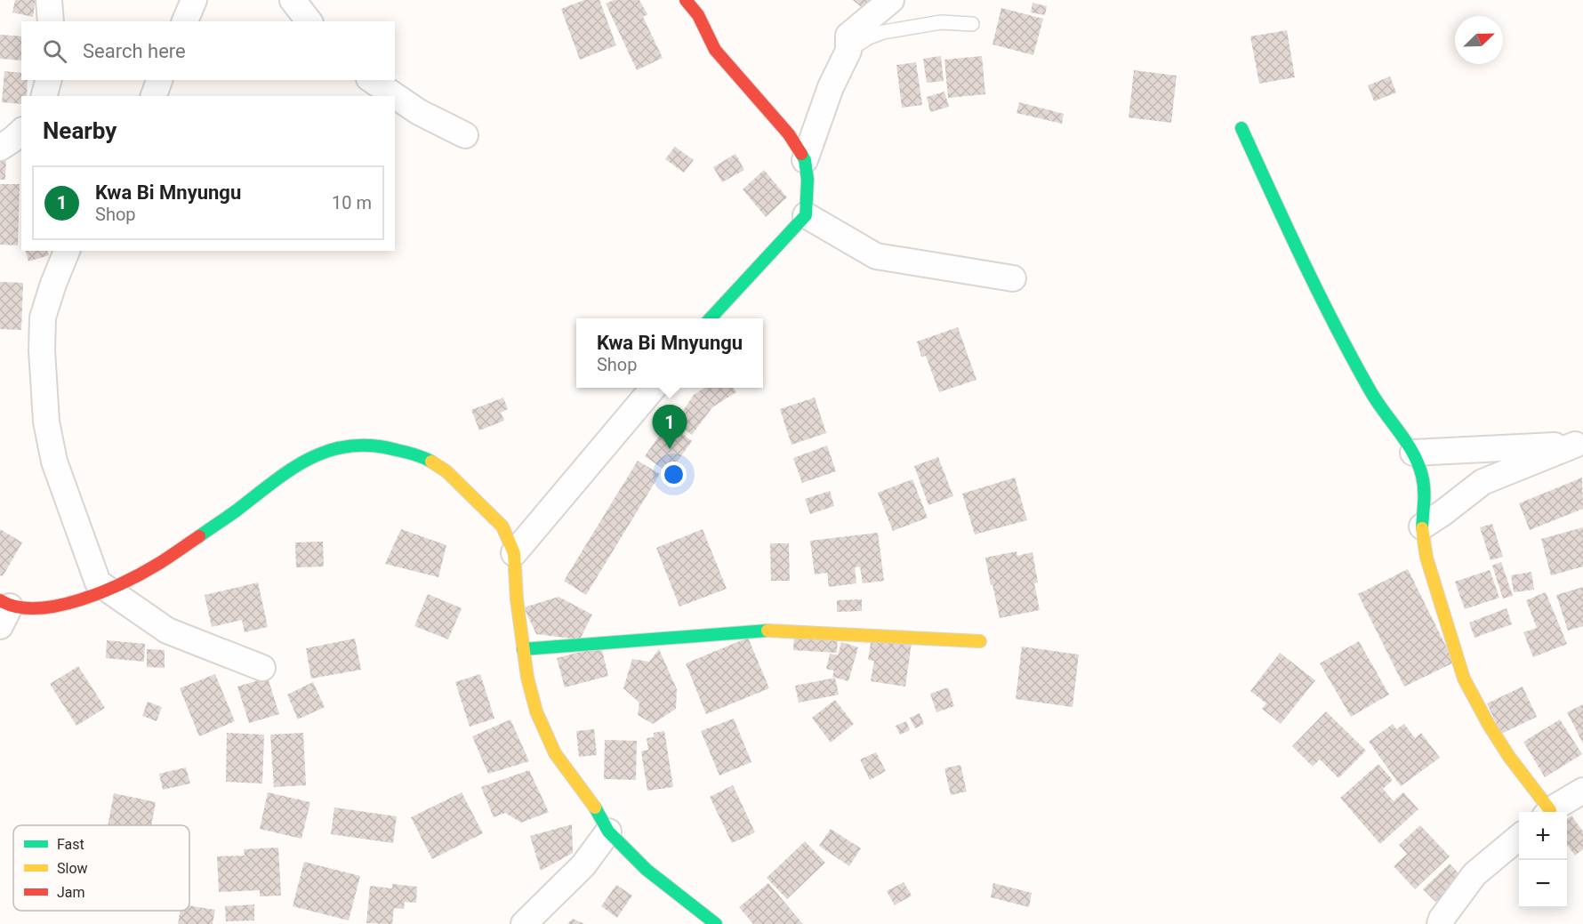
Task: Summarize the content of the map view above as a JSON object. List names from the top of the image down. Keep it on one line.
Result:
{"legend":["Fast","Slow","Jam"],"north":"top right","page":{"search":"Search here","heading":"Nearby","list":[{"mark":"1","name":"Kwa Bi Mnyungu","note":"Shop","value":"10 m"}],"popup":["Kwa Bi Mnyungu","Shop"],"pins":"1","map_buttons":["+","−"]}}
